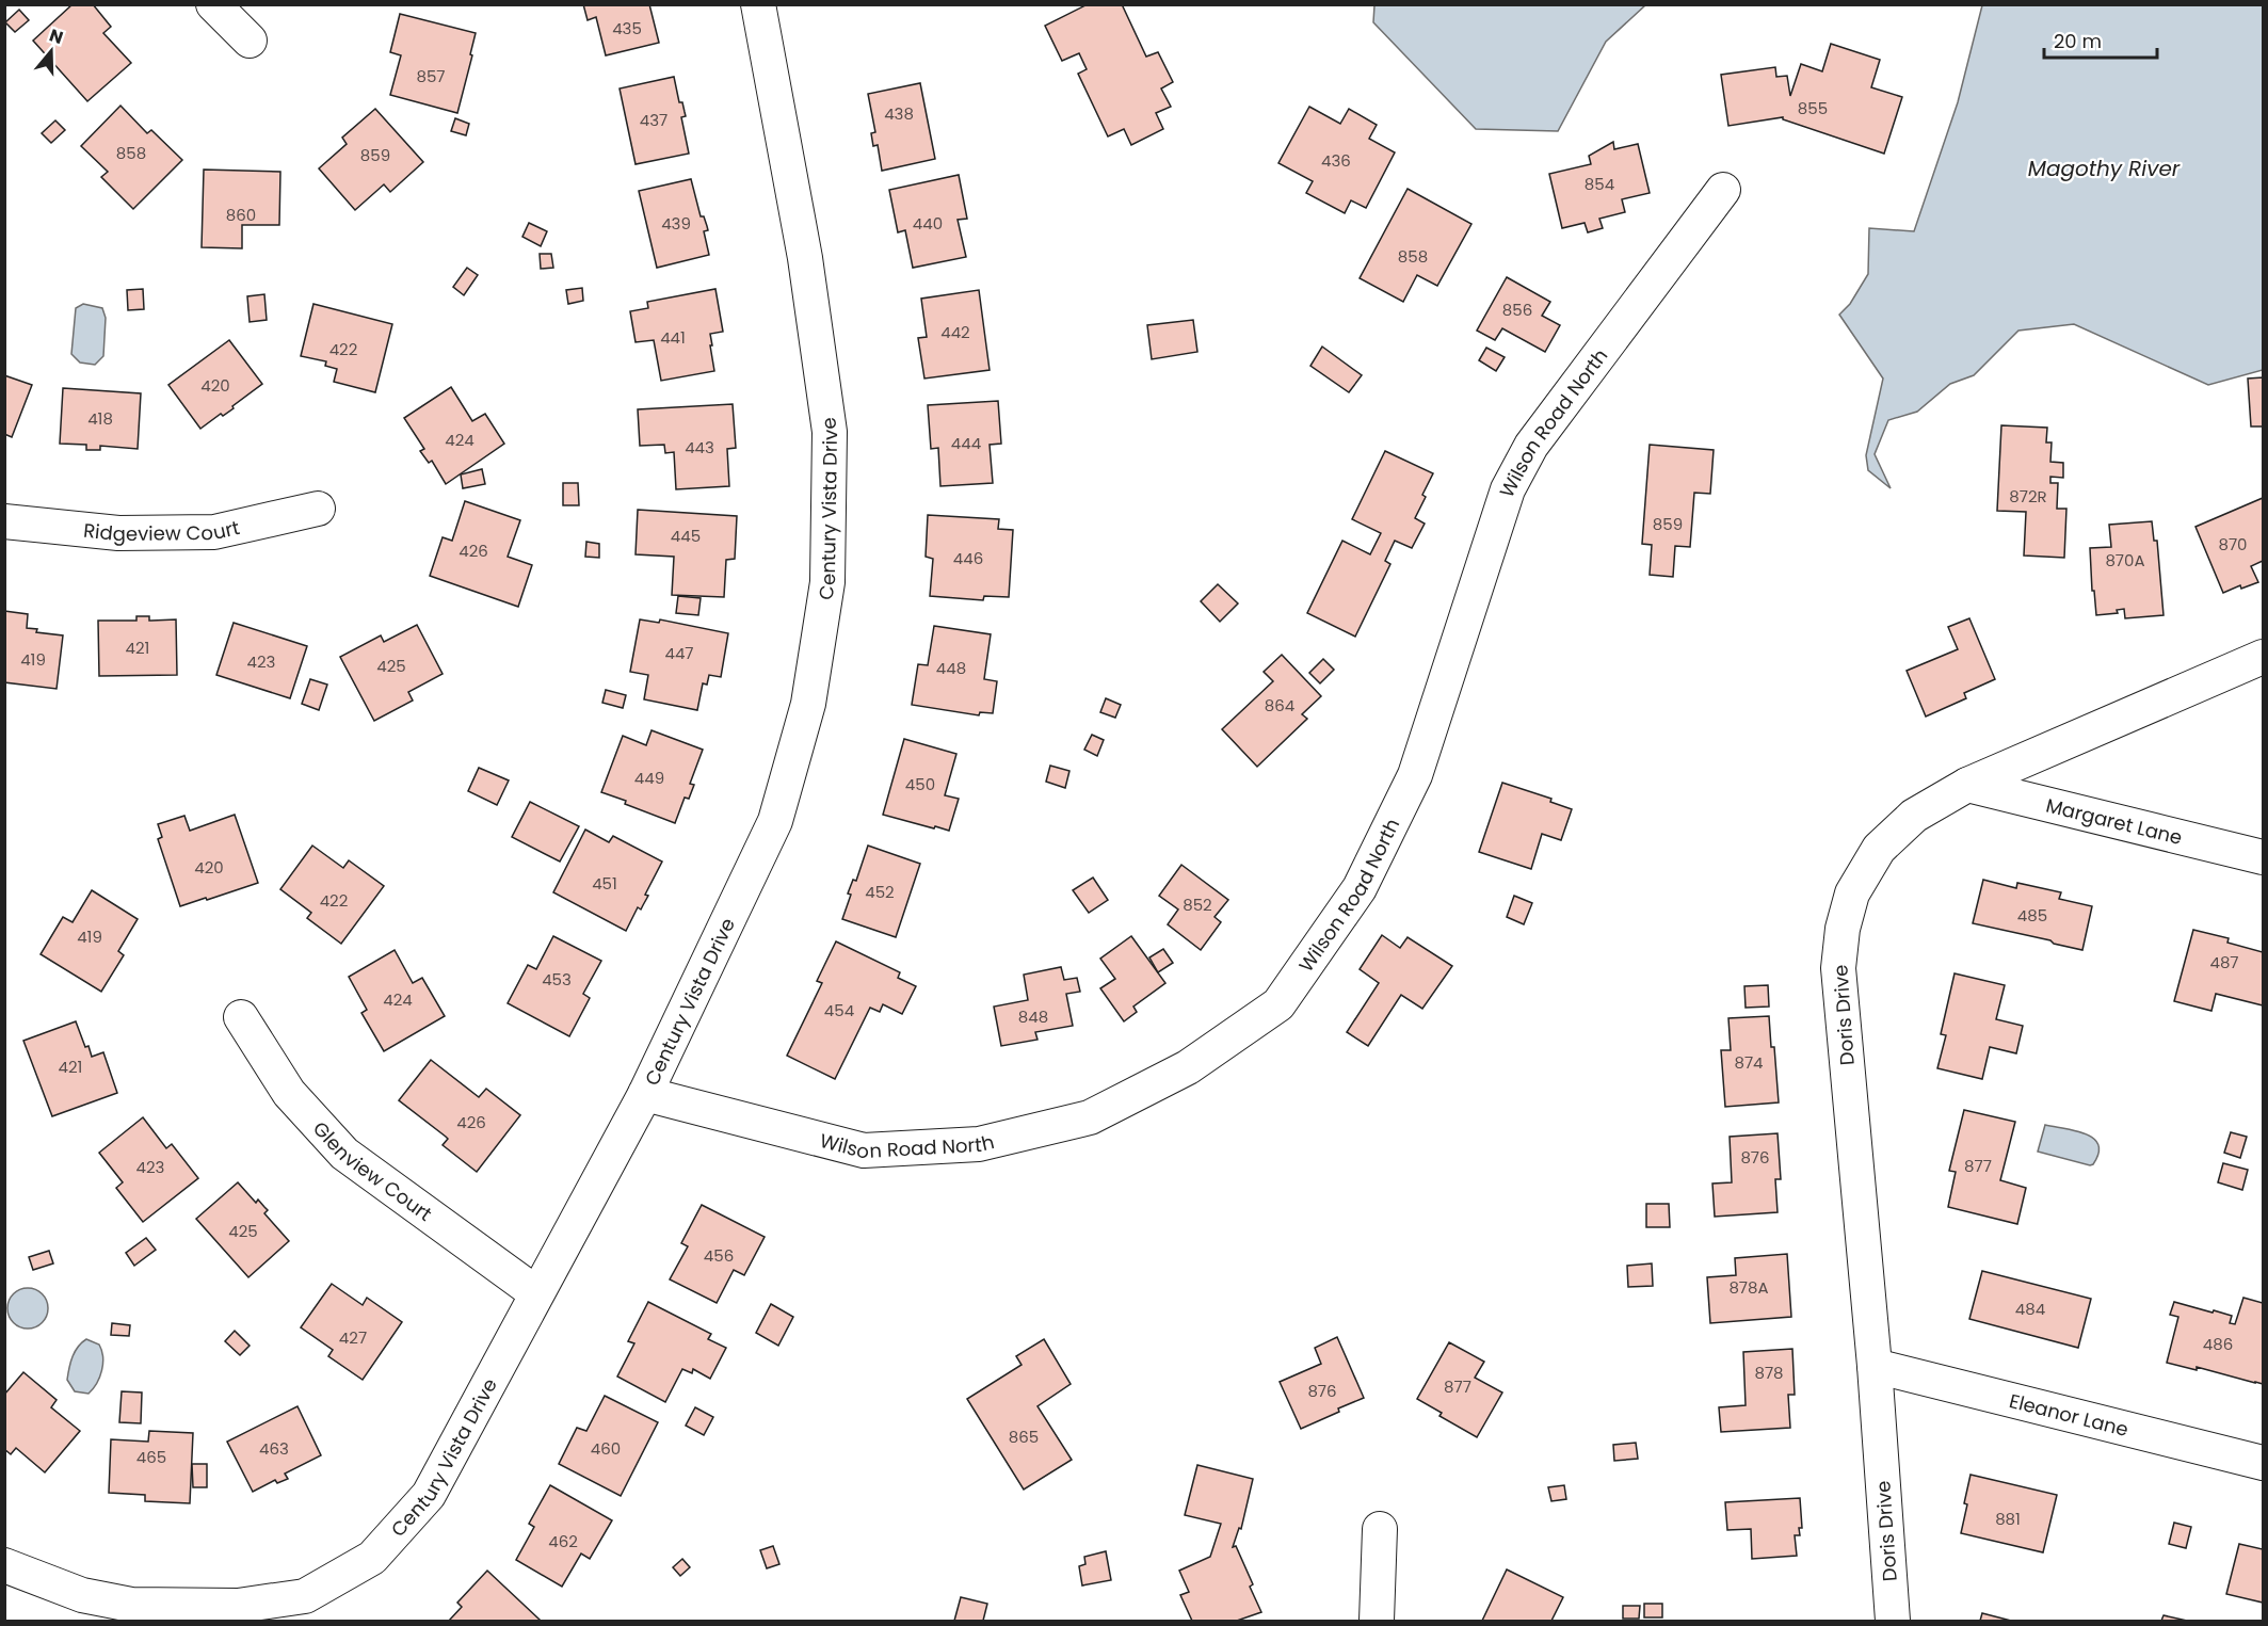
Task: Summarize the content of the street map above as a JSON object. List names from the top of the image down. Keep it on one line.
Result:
{"streets":{"street":["Wilson Road North","Century Vista Drive","Ridgeview Court","Margaret Lane","Doris Drive","Glenview Court","Eleanor Lane"]},"crossings":[["Wilson Road North","Century Vista Drive"],["Century Vista Drive","Glenview Court"],["Margaret Lane","Doris Drive"],["Doris Drive","Eleanor Lane"]],"water":["Magothy River"],"house_numbers":["435","857","855","438","437","858","859","436","854","860","439","440","858","856","442","441","422","420","418","424","444","443","872R","859","445","870","426","446","870A","421","447","419","423","425","448","864","449","450","420","451","452","422","852","485","419","487","453","424","454","848","874","421","426","876","877","423","425","456","878A","484","427","486","878","877","876","865","463","460","465","881","462"],"scale_bar":"20 m","north":"top"}
